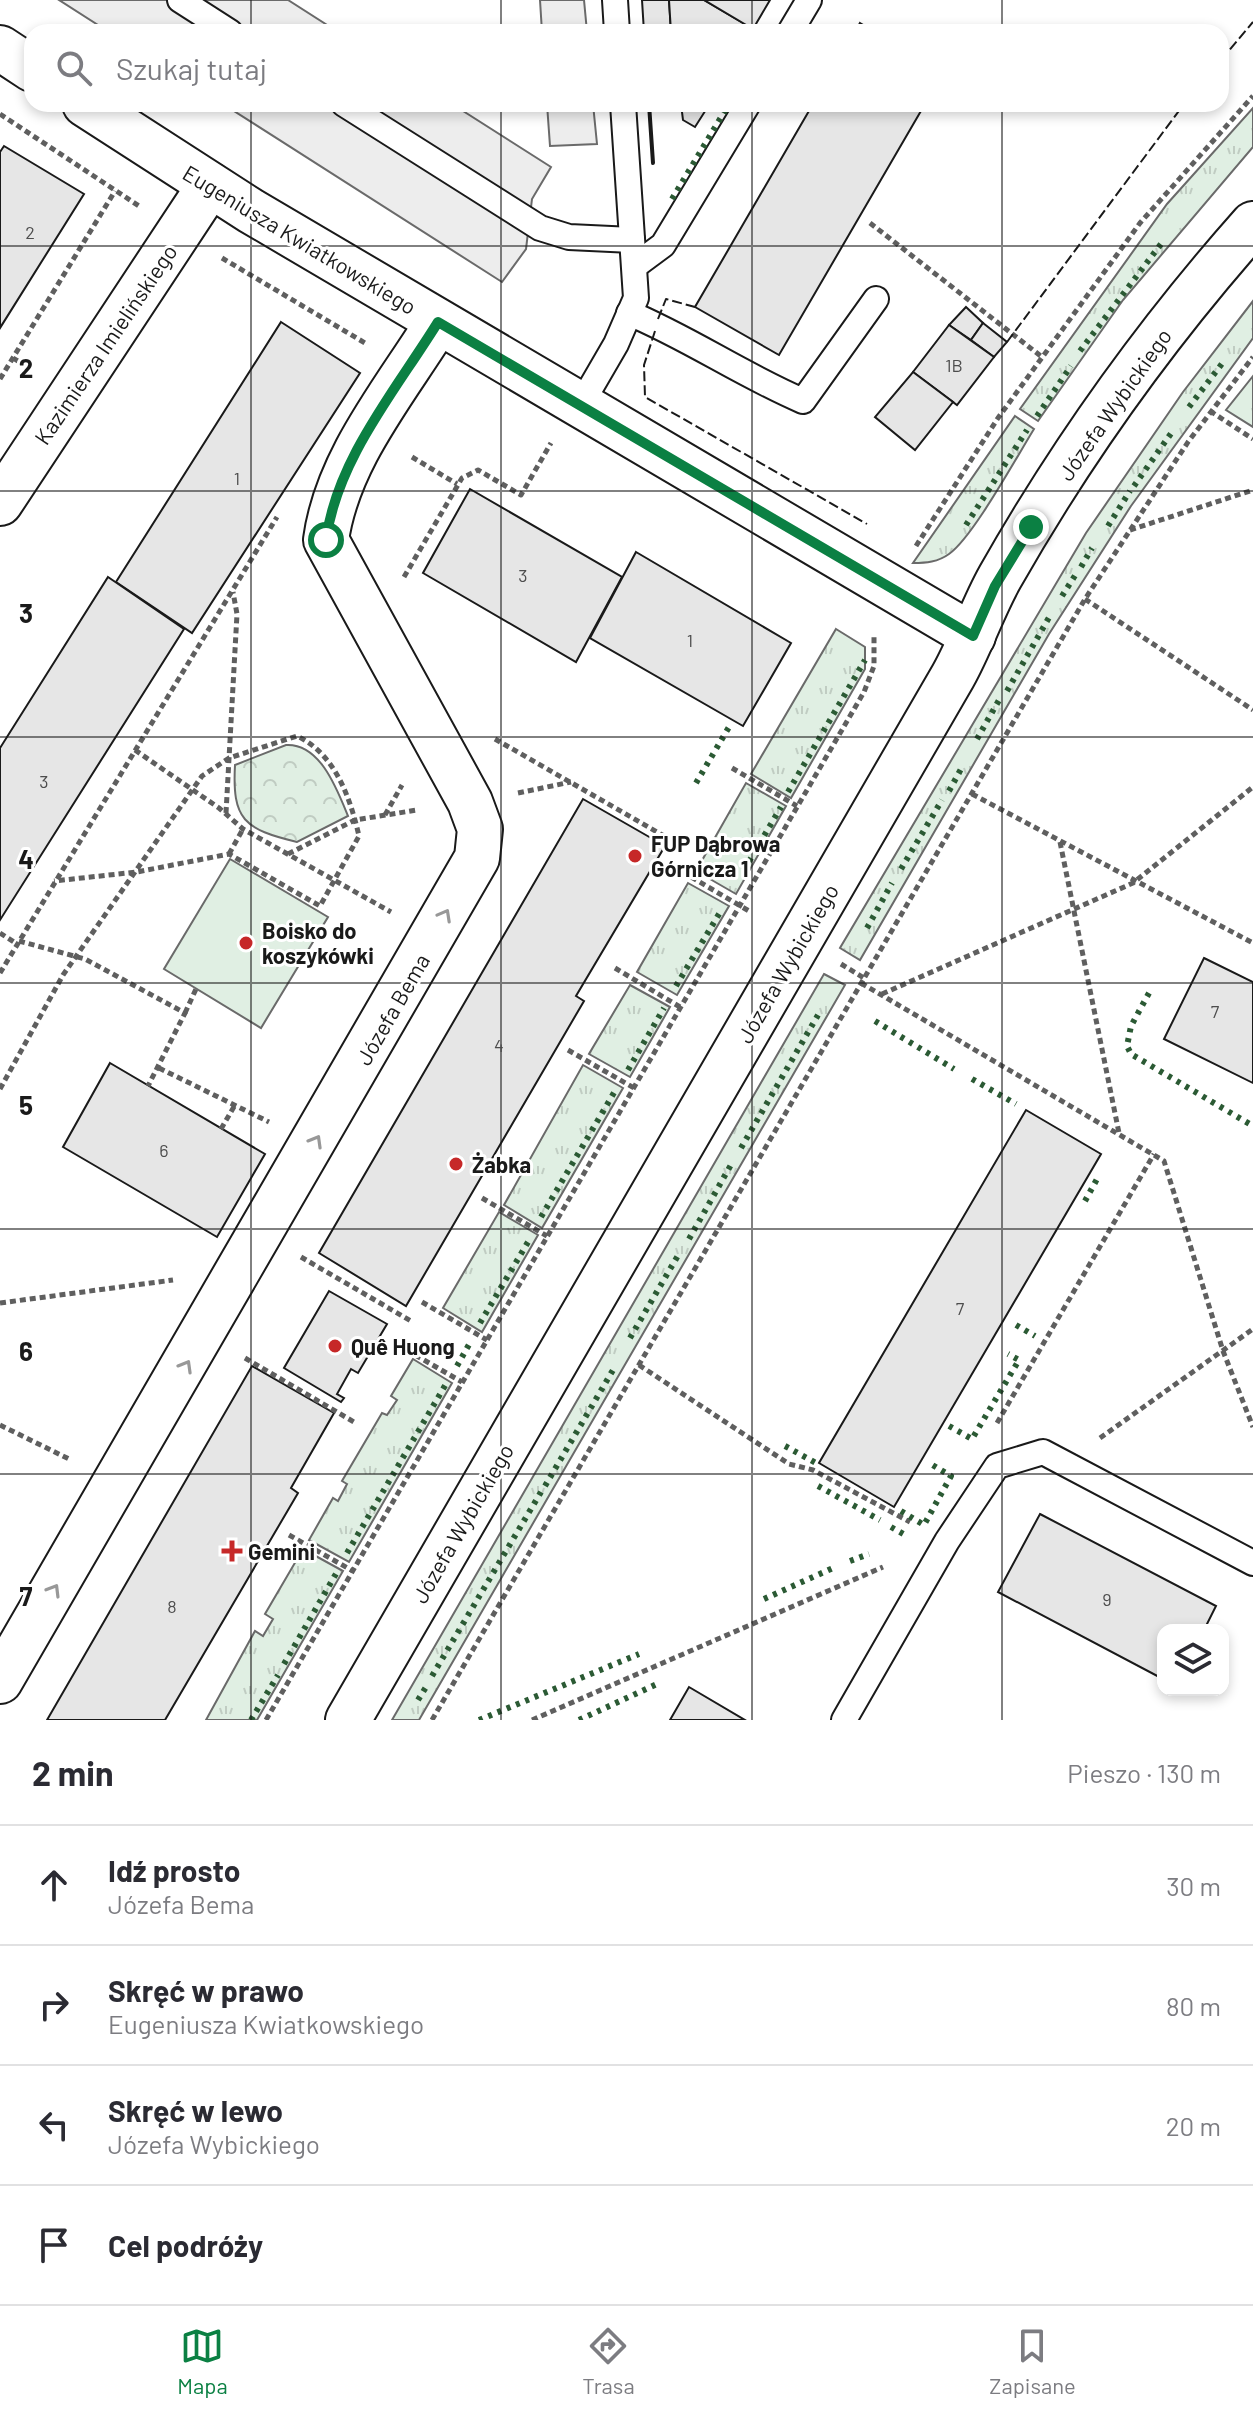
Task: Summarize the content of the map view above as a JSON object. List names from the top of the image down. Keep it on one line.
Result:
{"streets":{"street":["Eugeniusza Kwiatkowskiego","Kazimierza Imielińskiego","Józefa Wybickiego","Józefa Bema"]},"crossings":[["Eugeniusza Kwiatkowskiego","Kazimierza Imielińskiego"],["Eugeniusza Kwiatkowskiego","Józefa Wybickiego"],["Eugeniusza Kwiatkowskiego","Józefa Bema"]],"one_way":["Józefa Bema"],"places":{"other":["FUP Dąbrowa Górnicza 1","Boisko do koszykówki","Żabka","Quê Huong"],"health":["Gemini"]},"house_numbers":["2","1B","1","3","1","3","7","4","6","7","9","8"],"page":{"search":"Szukaj tutaj","heading":["2 min","Pieszo · 130 m"],"list":[["Idź prosto","Józefa Bema","30 m"],["Skręć w prawo","Eugeniusza Kwiatkowskiego","80 m"],["Skręć w lewo","Józefa Wybickiego","20 m"],"Cel podróży"],"nav":["Mapa","Trasa","Zapisane"]},"grid":{"rows":["2","3","4","5","6","7"]}}
